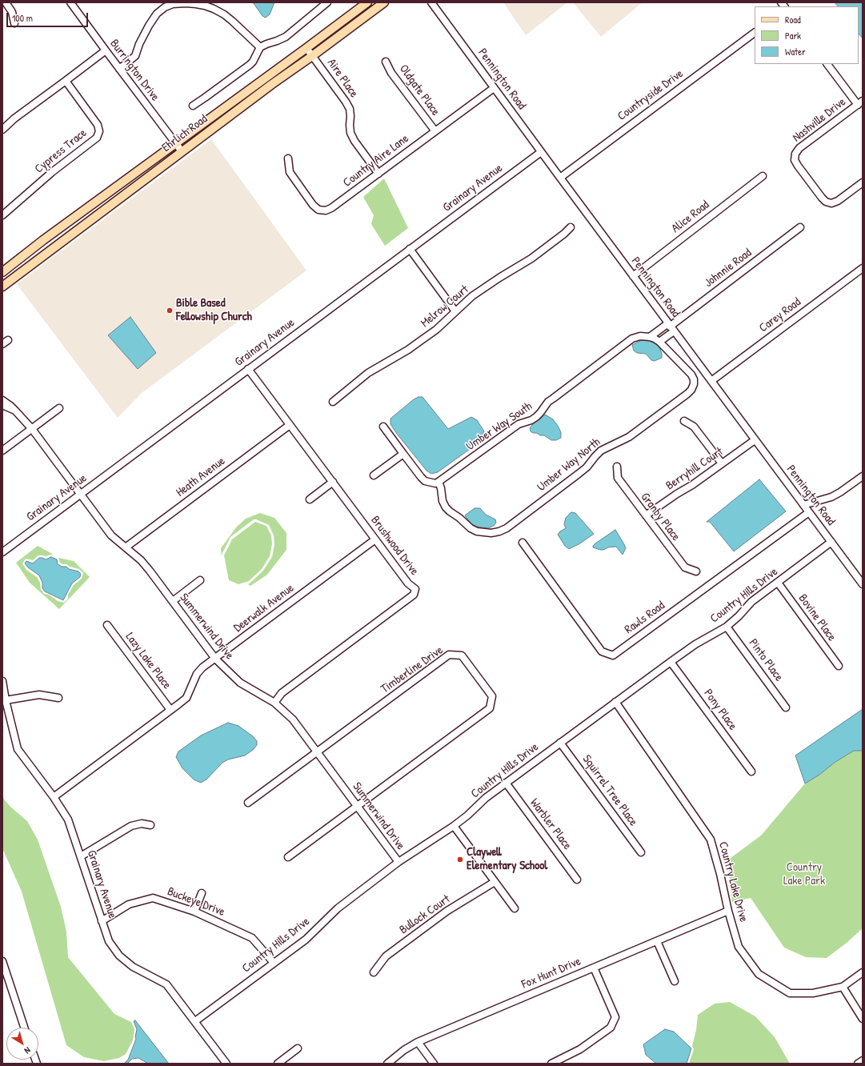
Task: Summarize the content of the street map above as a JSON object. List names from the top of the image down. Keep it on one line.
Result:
{"streets":{"main road":["Ehrlich Road"],"street":["Burrington Drive","Aire Place","Pennington Road","Oldgate Place","Countryside Drive","Nashville Drive","Cypress Trace","Country Aire Lane","Grainary Avenue","Alice Road","Johnnie Road","Melrow Court","Carey Road","Umber Way South","Umber Way North","Berryhill Court","Heath Avenue","Granby Place","Brushwood Drive","Country Hills Drive","Deerwalk Avenue","Rawls Road","Bovine Place","Summerwind Drive","Pinto Place","Lazy Lake Place","Timberline Drive","Pony Place","Squirrel Tree Place","Warbler Place","Country Lake Drive","Buckeye Drive","Bullock Court","Fox Hunt Drive"]},"crossings":[["Burrington Drive","Ehrlich Road"],["Aire Place","Ehrlich Road"],["Aire Place","Country Aire Lane"],["Pennington Road","Countryside Drive"],["Pennington Road","Country Aire Lane"],["Pennington Road","Grainary Avenue"],["Pennington Road","Alice Road"],["Pennington Road","Johnnie Road"],["Pennington Road","Carey Road"],["Pennington Road","Berryhill Court"],["Pennington Road","Country Hills Drive"],["Pennington Road","Rawls Road"],["Oldgate Place","Country Aire Lane"],["Grainary Avenue","Brushwood Drive"],["Grainary Avenue","Country Hills Drive"],["Grainary Avenue","Deerwalk Avenue"],["Grainary Avenue","Summerwind Drive"],["Grainary Avenue","Buckeye Drive"],["Umber Way South","Umber Way North"],["Berryhill Court","Granby Place"],["Heath Avenue","Brushwood Drive"],["Heath Avenue","Summerwind Drive"],["Brushwood Drive","Deerwalk Avenue"],["Brushwood Drive","Summerwind Drive"],["Country Hills Drive","Bovine Place"],["Country Hills Drive","Summerwind Drive"],["Country Hills Drive","Pinto Place"],["Country Hills Drive","Pony Place"],["Country Hills Drive","Squirrel Tree Place"],["Country Hills Drive","Warbler Place"],["Country Hills Drive","Country Lake Drive"],["Country Hills Drive","Buckeye Drive"],["Deerwalk Avenue","Summerwind Drive"],["Deerwalk Avenue","Lazy Lake Place"],["Summerwind Drive","Timberline Drive"],["Country Lake Drive","Fox Hunt Drive"]],"parks":["Country Lake Park"],"places":["Bible Based Fellowship Church","Claywell Elementary School"],"legend":["Road","Park","Water"],"scale_bar":"100 m","north":"bottom right"}
